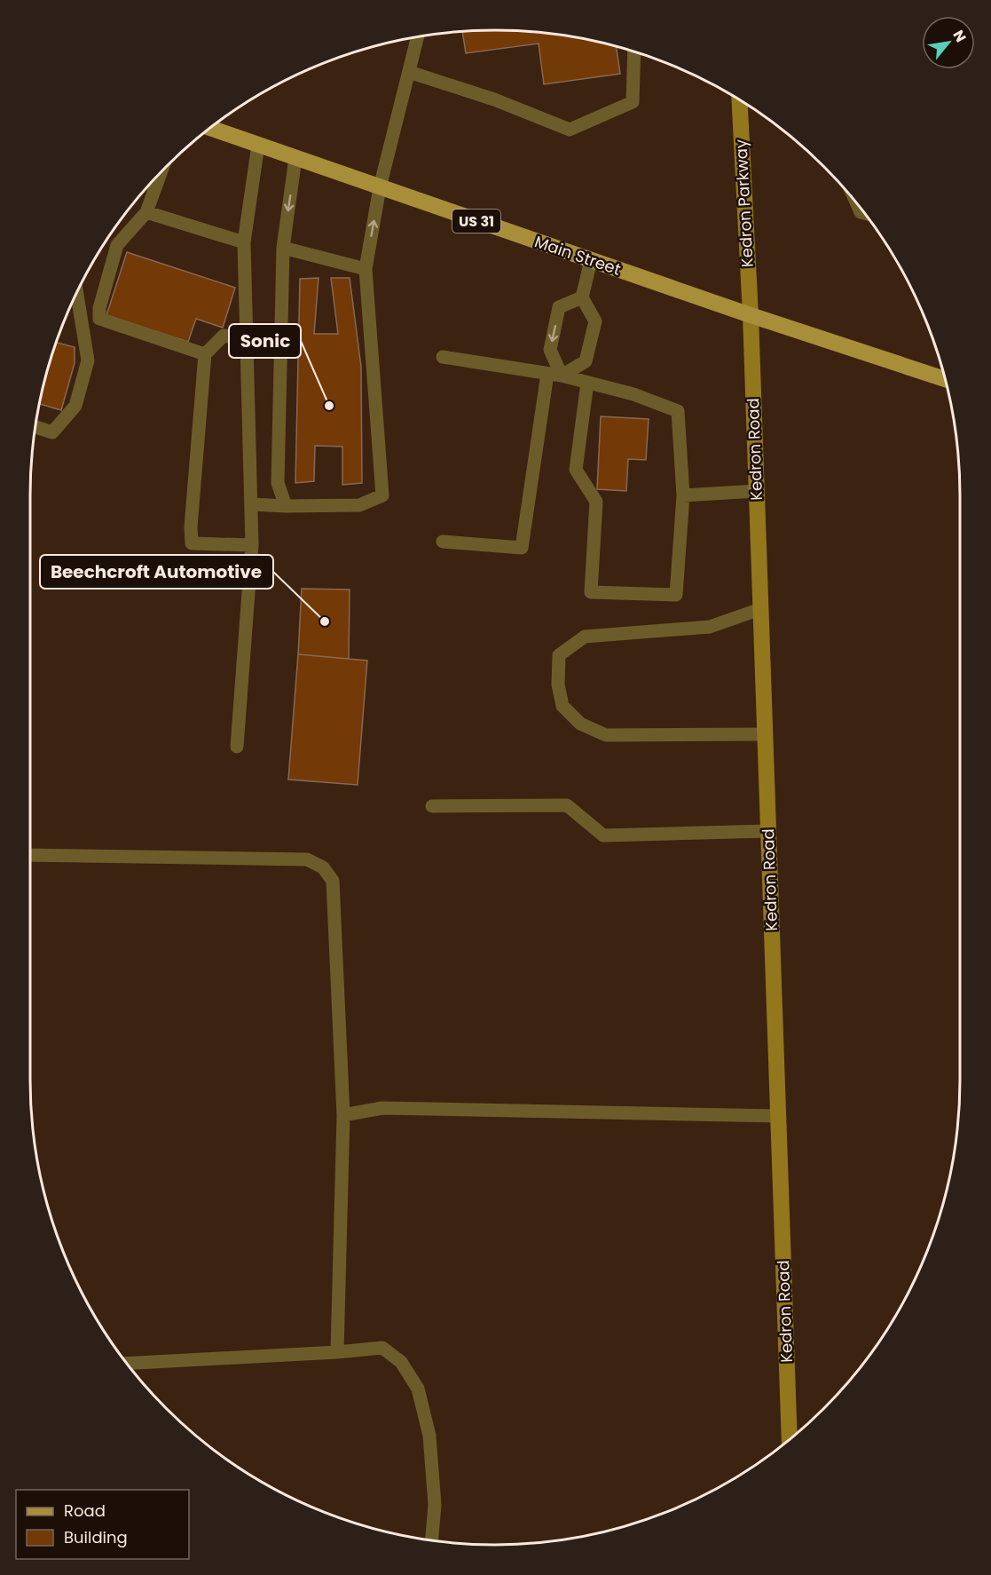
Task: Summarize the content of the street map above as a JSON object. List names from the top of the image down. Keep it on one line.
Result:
{"streets":{"main road":["Kedron Parkway","US 31","Main Street","Kedron Road"]},"crossings":[["Kedron Parkway","Main Street"],["Kedron Parkway","Kedron Road"],["Main Street","Kedron Road"]],"places":["Sonic","Beechcroft Automotive"],"legend":["Road","Building"],"north":"top right"}
